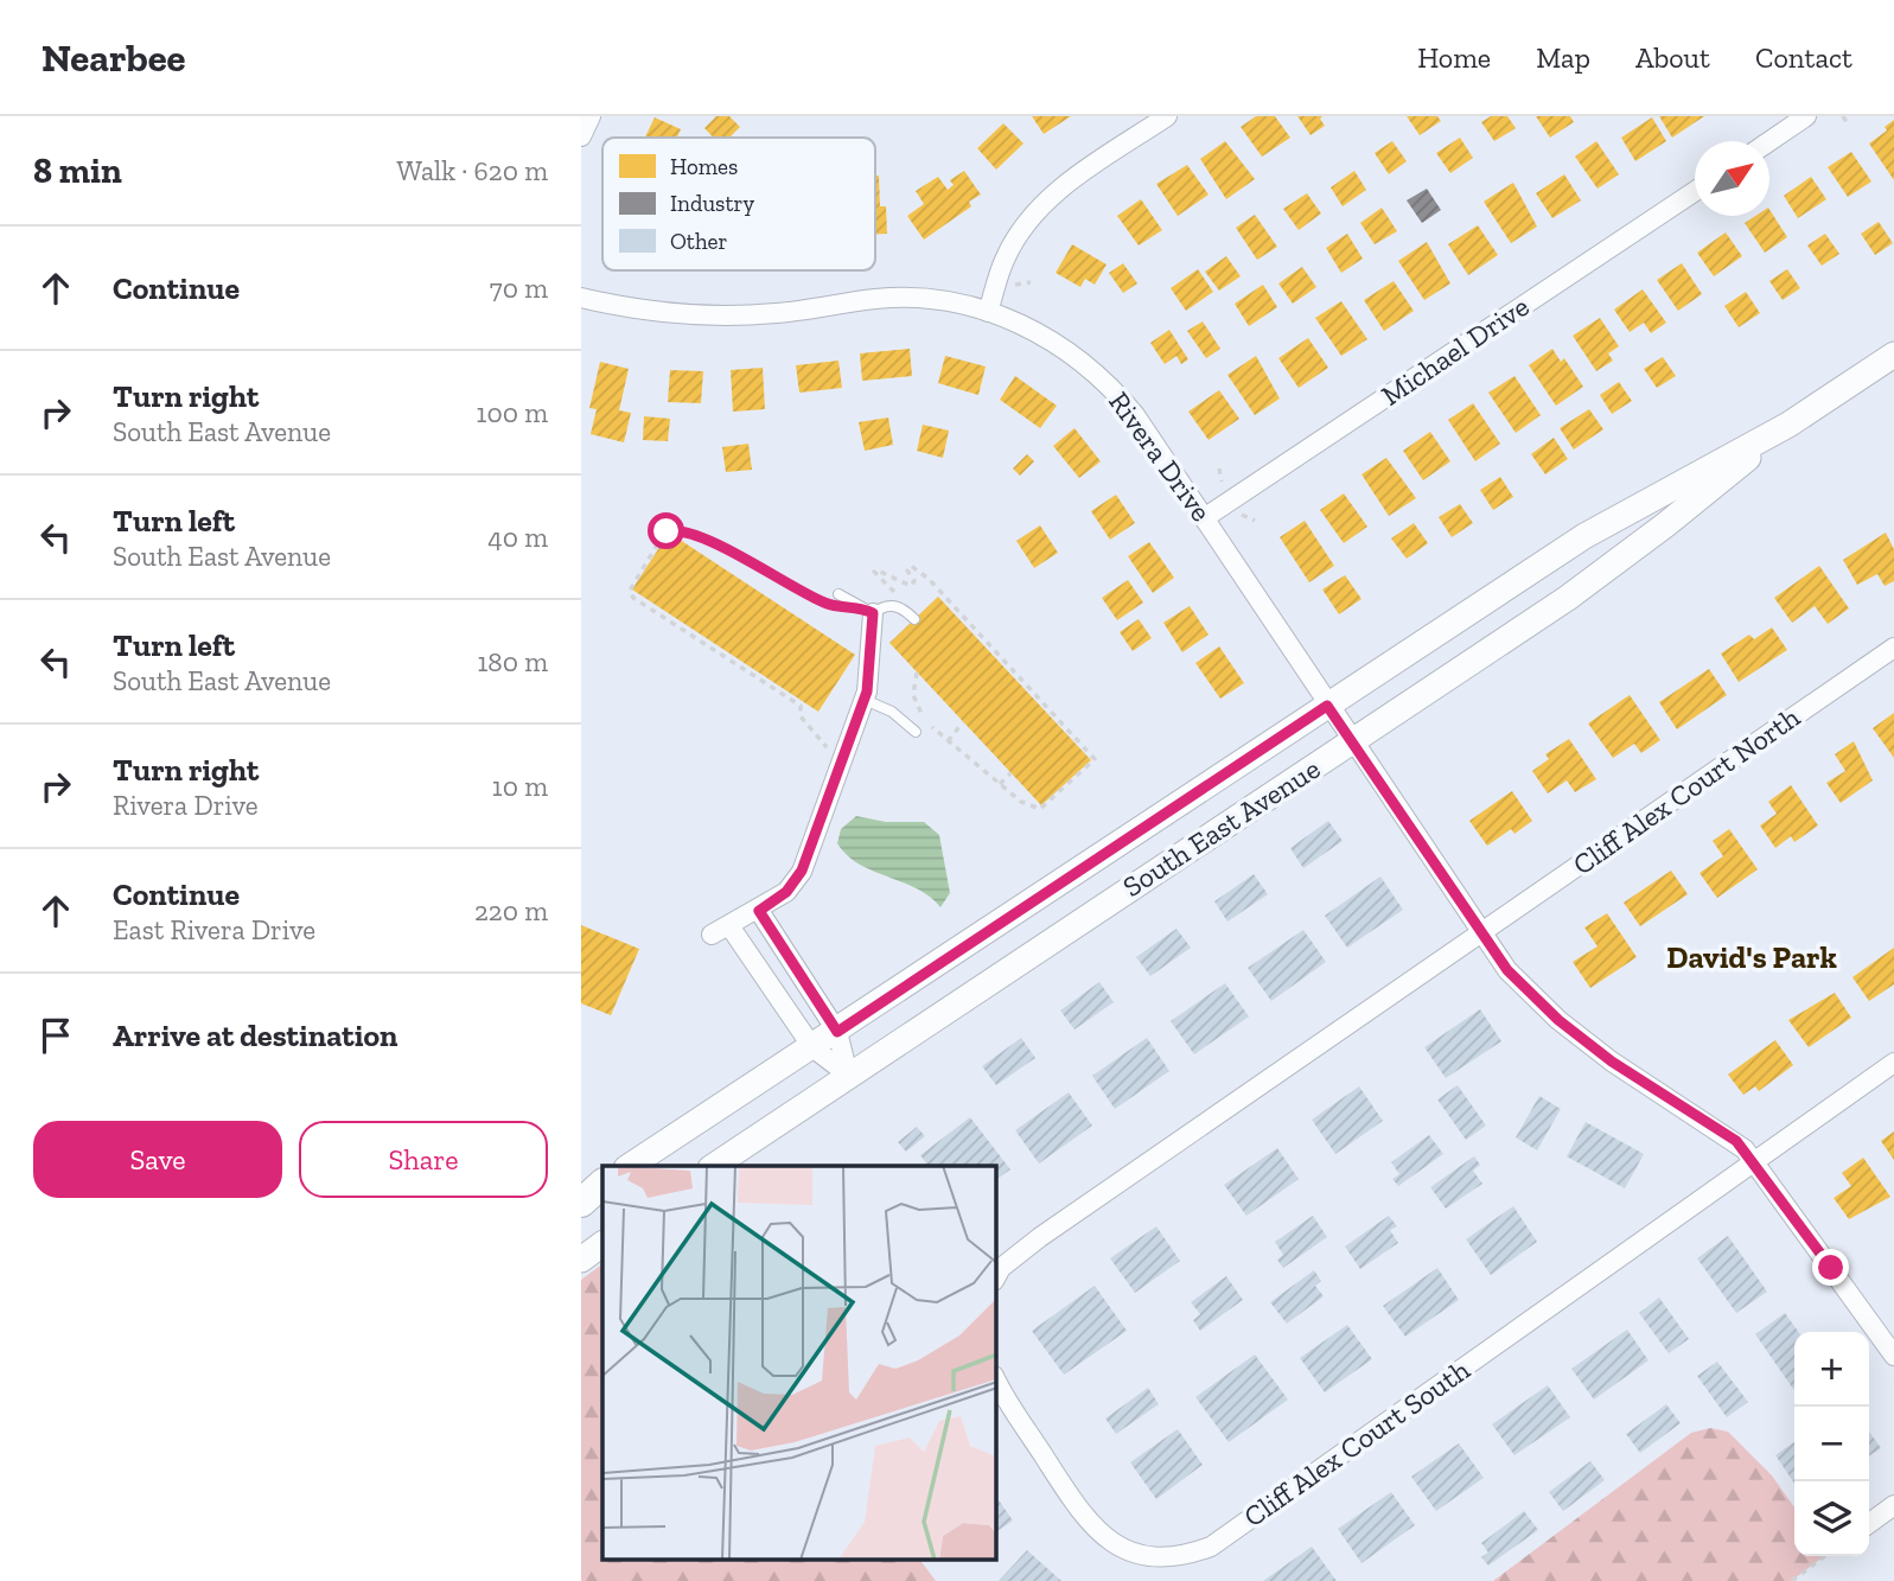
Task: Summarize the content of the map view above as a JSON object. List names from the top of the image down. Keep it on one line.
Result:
{"streets":{"main road":["South East Avenue"],"street":["Michael Drive","Rivera Drive","Cliff Alex Court North","Cliff Alex Court South"]},"crossings":[["Michael Drive","Rivera Drive"],["Rivera Drive","Cliff Alex Court North"],["Rivera Drive","South East Avenue"],["Rivera Drive","Cliff Alex Court South"]],"districts":["David's Park"],"legend":["Homes","Industry","Other"],"north":"top right","page":{"header":"Nearbee","nav":["Home","Map","About","Contact"],"heading":["8 min","Walk · 620 m"],"list":[["Continue","70 m"],["Turn right","South East Avenue","100 m"],["Turn left","South East Avenue","40 m"],["Turn left","South East Avenue","180 m"],["Turn right","Rivera Drive","10 m"],["Continue","East Rivera Drive","220 m"],"Arrive at destination"],"buttons":["Save","Share"],"map_buttons":["+","−"]}}
